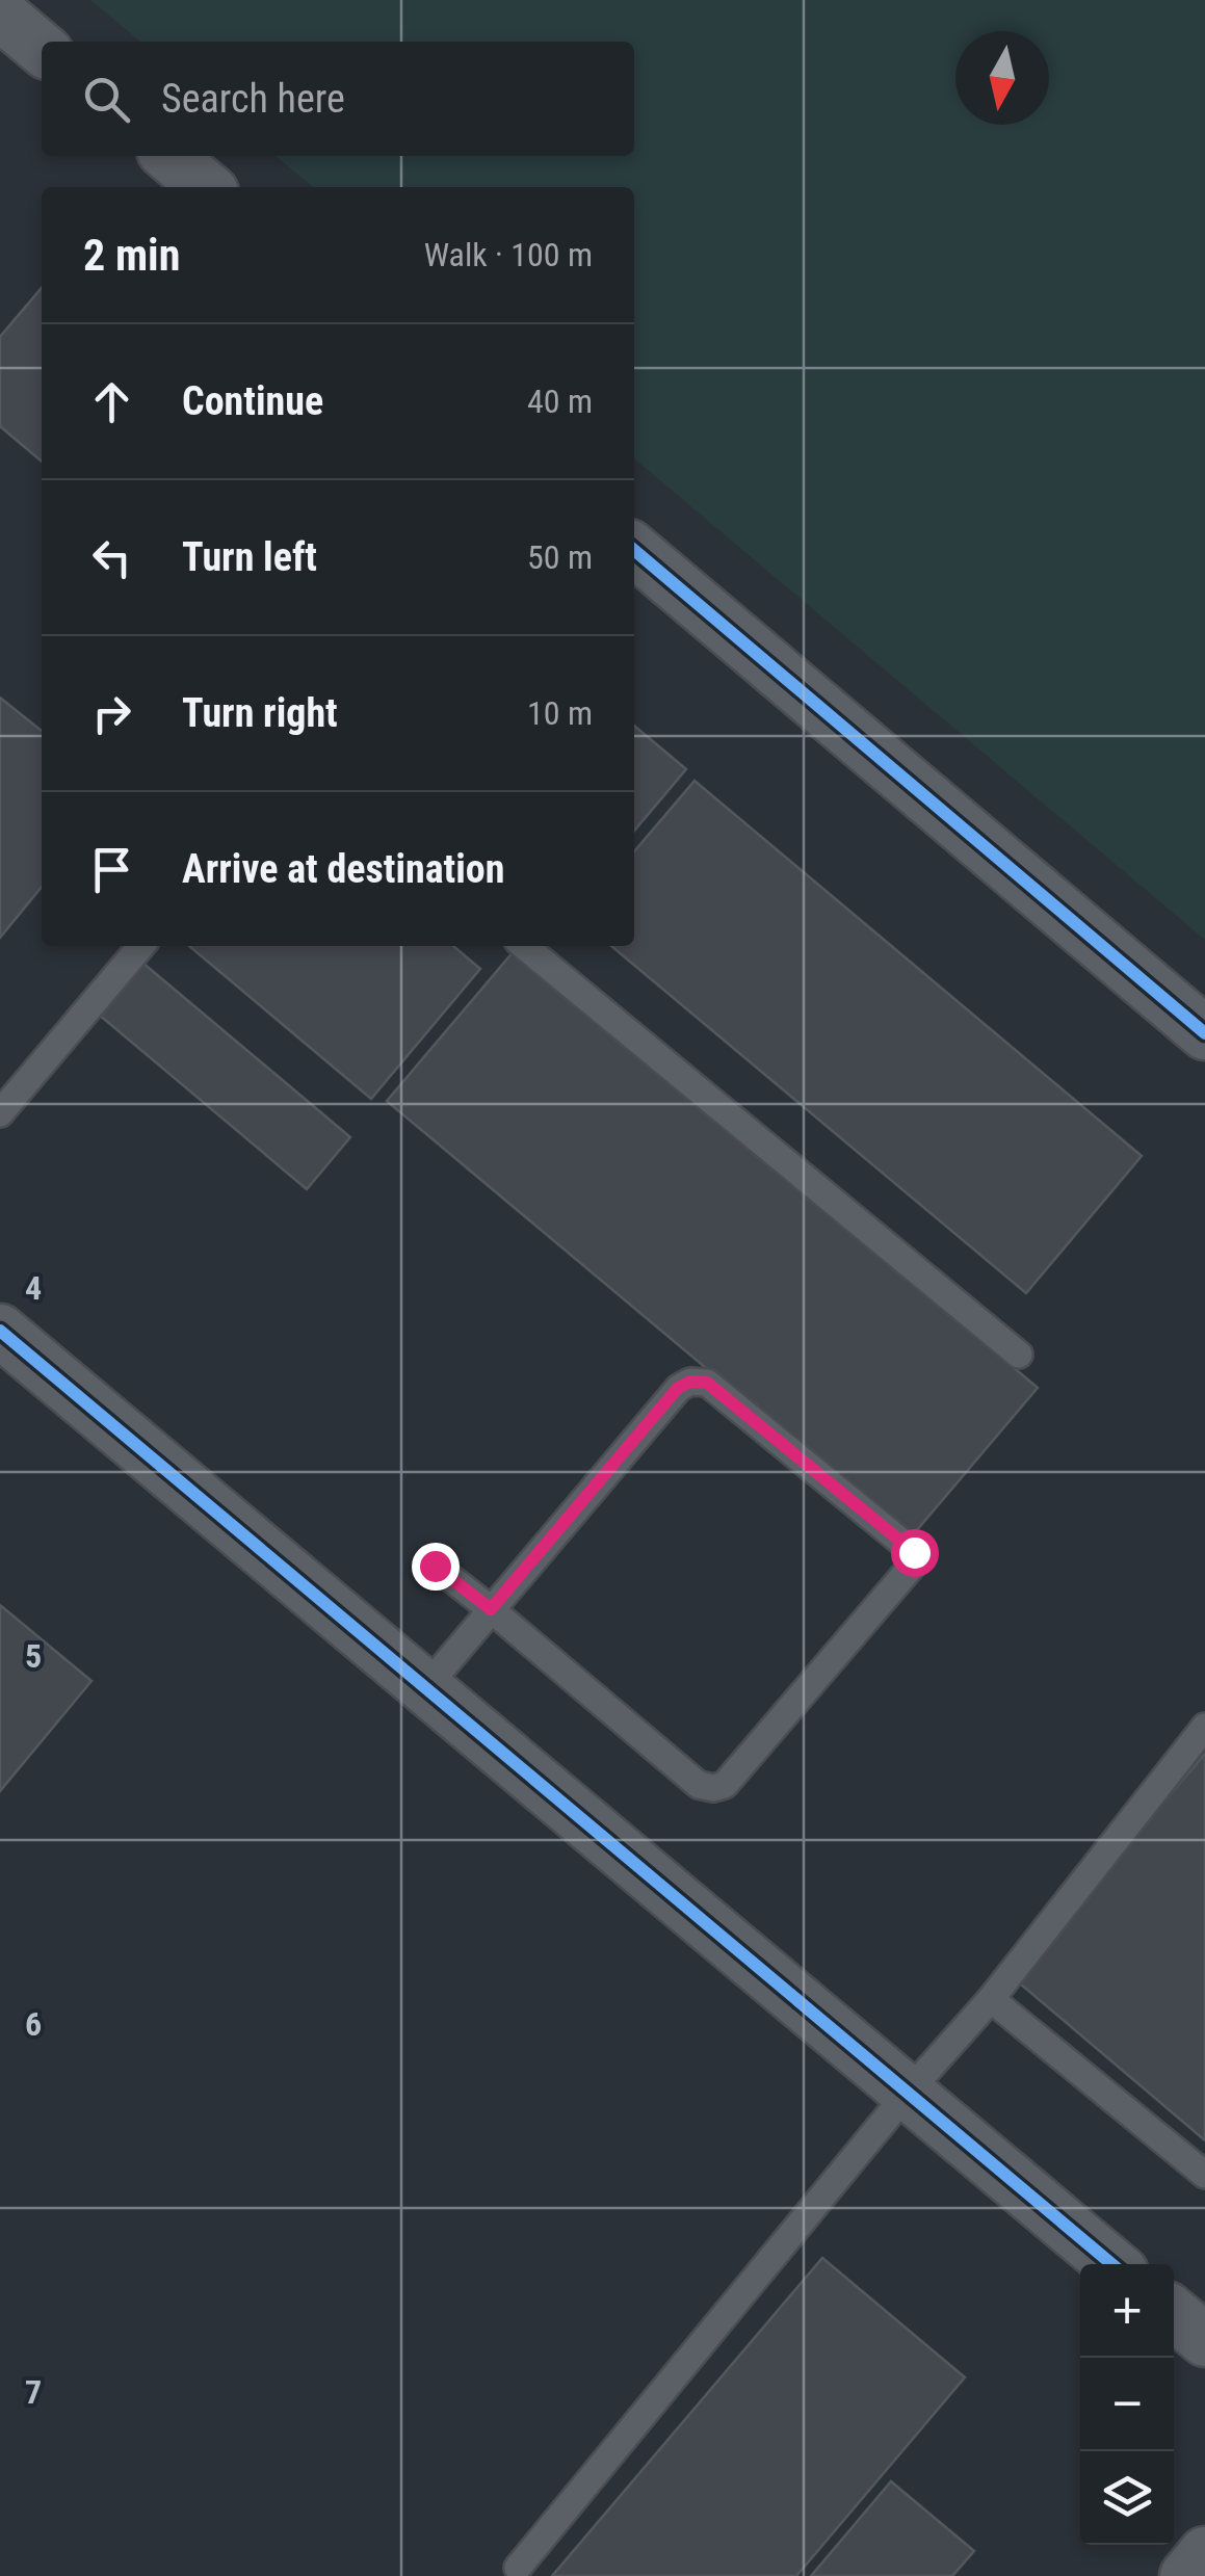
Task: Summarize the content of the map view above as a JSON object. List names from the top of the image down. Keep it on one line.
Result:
{"north":"bottom","page":{"search":"Search here","heading":["2 min","Walk · 100 m"],"list":[["Continue","40 m"],["Turn left","50 m"],["Turn right","10 m"],"Arrive at destination"],"map_buttons":["+","−"]},"grid":{"rows":["4","5","6","7"]}}
